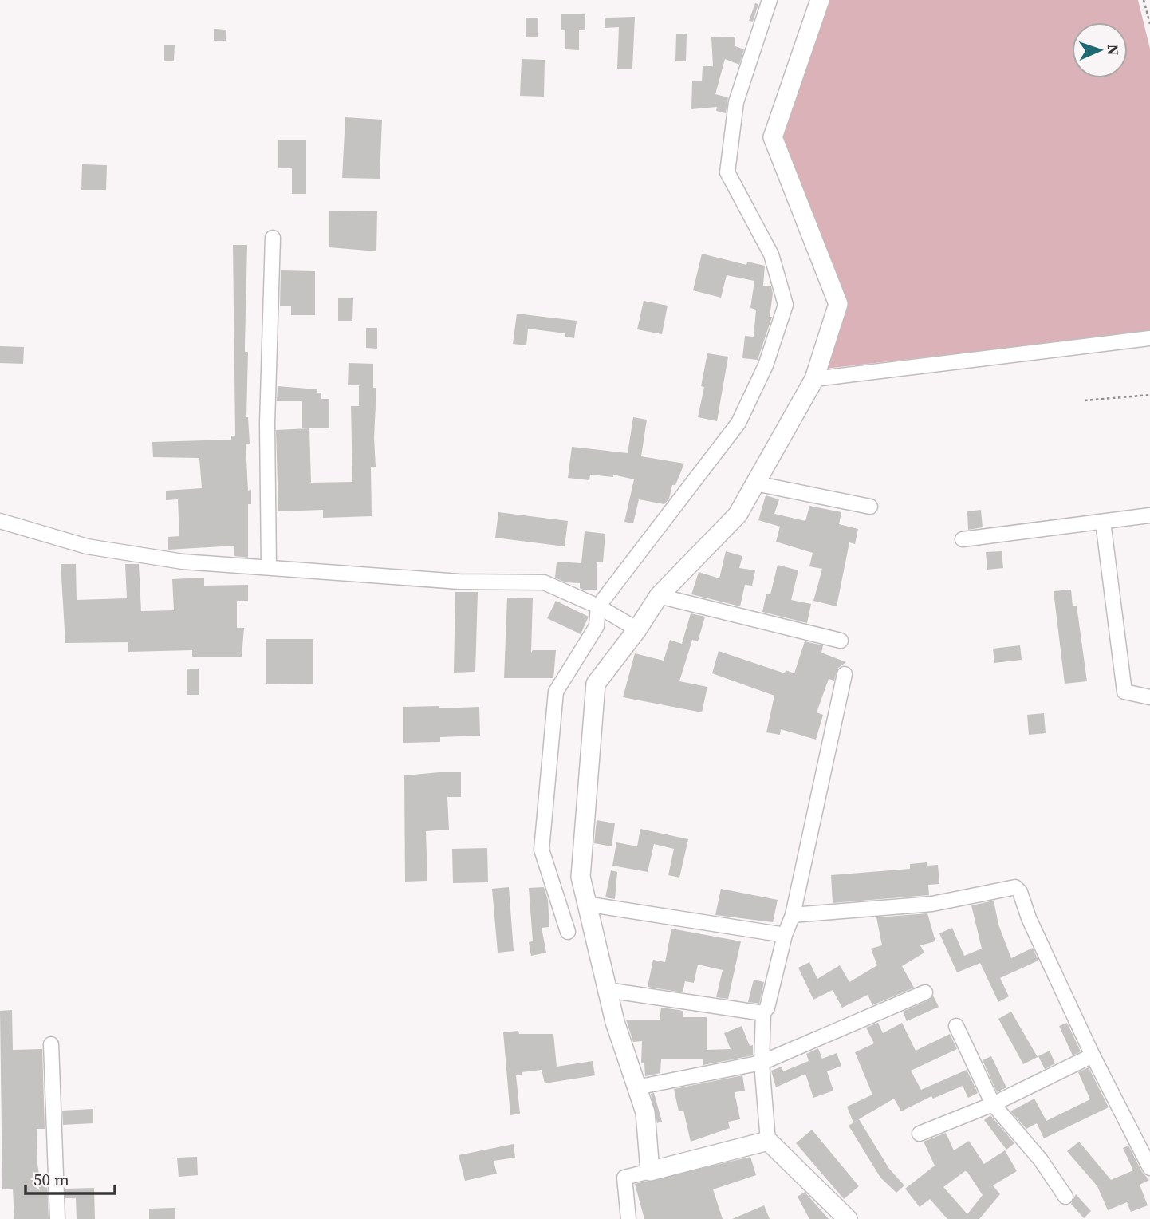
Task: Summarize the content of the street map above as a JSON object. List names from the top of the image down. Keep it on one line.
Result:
{"scale_bar":"50 m","north":"right"}
